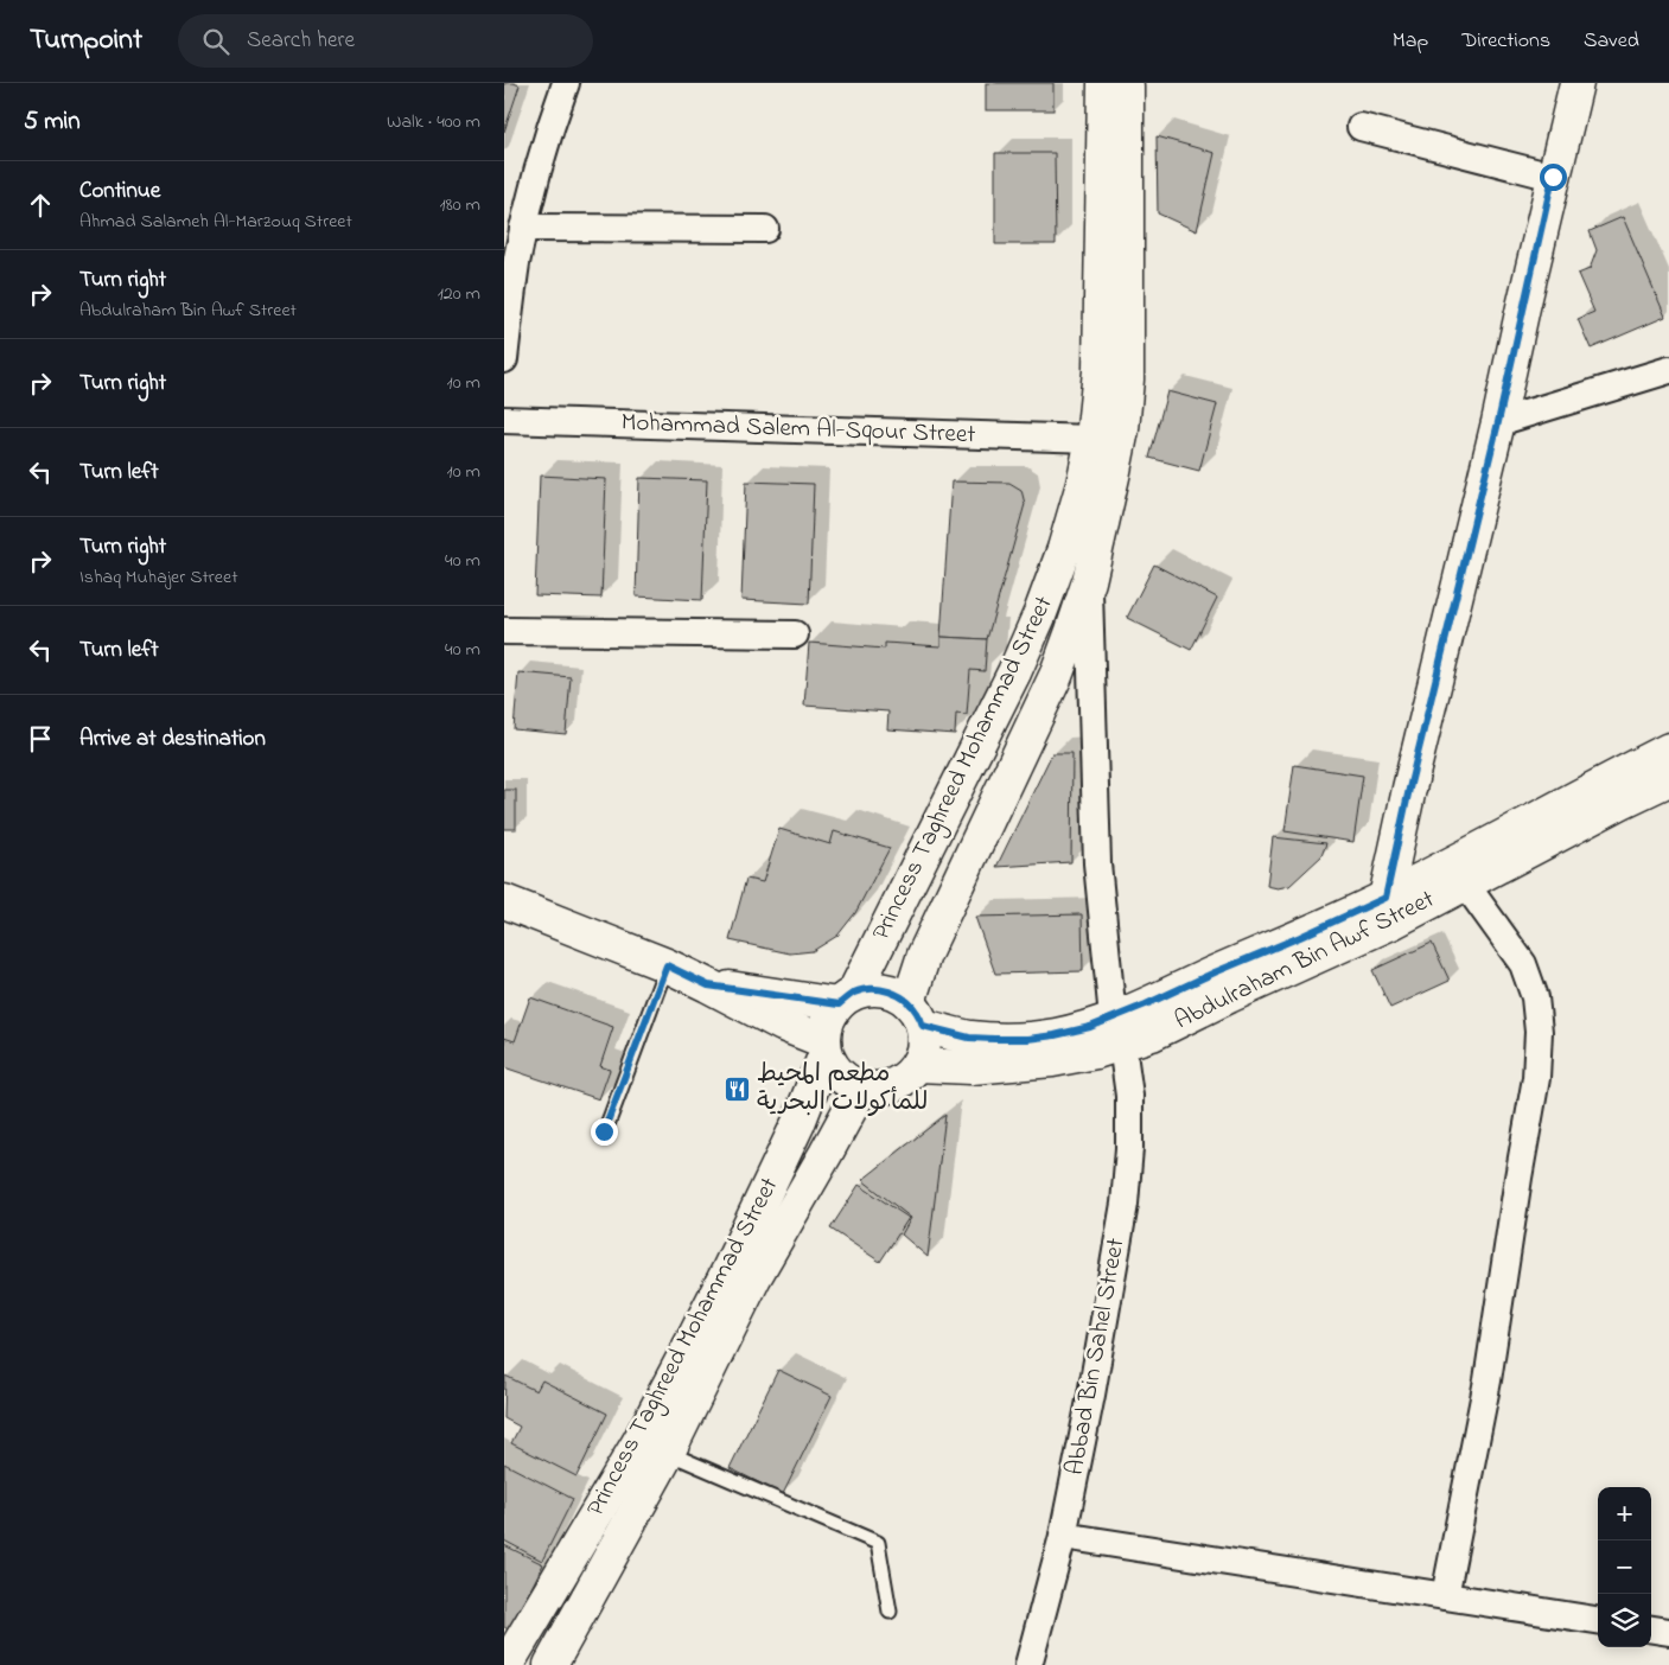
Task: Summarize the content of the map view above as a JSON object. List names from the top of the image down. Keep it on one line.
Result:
{"streets":{"street":["Mohammad Salem Al-Sqour Street","Princess Taghreed Mohammad Street","Abdulraham Bin Awf Street","Abbad Bin Sahel Street"]},"crossings":[["Mohammad Salem Al-Sqour Street","Princess Taghreed Mohammad Street"],["Princess Taghreed Mohammad Street","Abdulraham Bin Awf Street"],["Princess Taghreed Mohammad Street","Abbad Bin Sahel Street"],["Abdulraham Bin Awf Street","Abbad Bin Sahel Street"]],"places":{"restaurant":["مطعم المحيط للمأكولات البحرية"]},"page":{"header":"Turnpoint","search":"Search here","nav":["Map","Directions","Saved"],"heading":["5 min","Walk · 400 m"],"list":[["Continue","Ahmad Salameh Al-Marzouq Street","180 m"],["Turn right","Abdulraham Bin Awf Street","120 m"],["Turn right","10 m"],["Turn left","10 m"],["Turn right","Ishaq Muhajer Street","40 m"],["Turn left","40 m"],"Arrive at destination"],"map_buttons":["+","−"]}}
